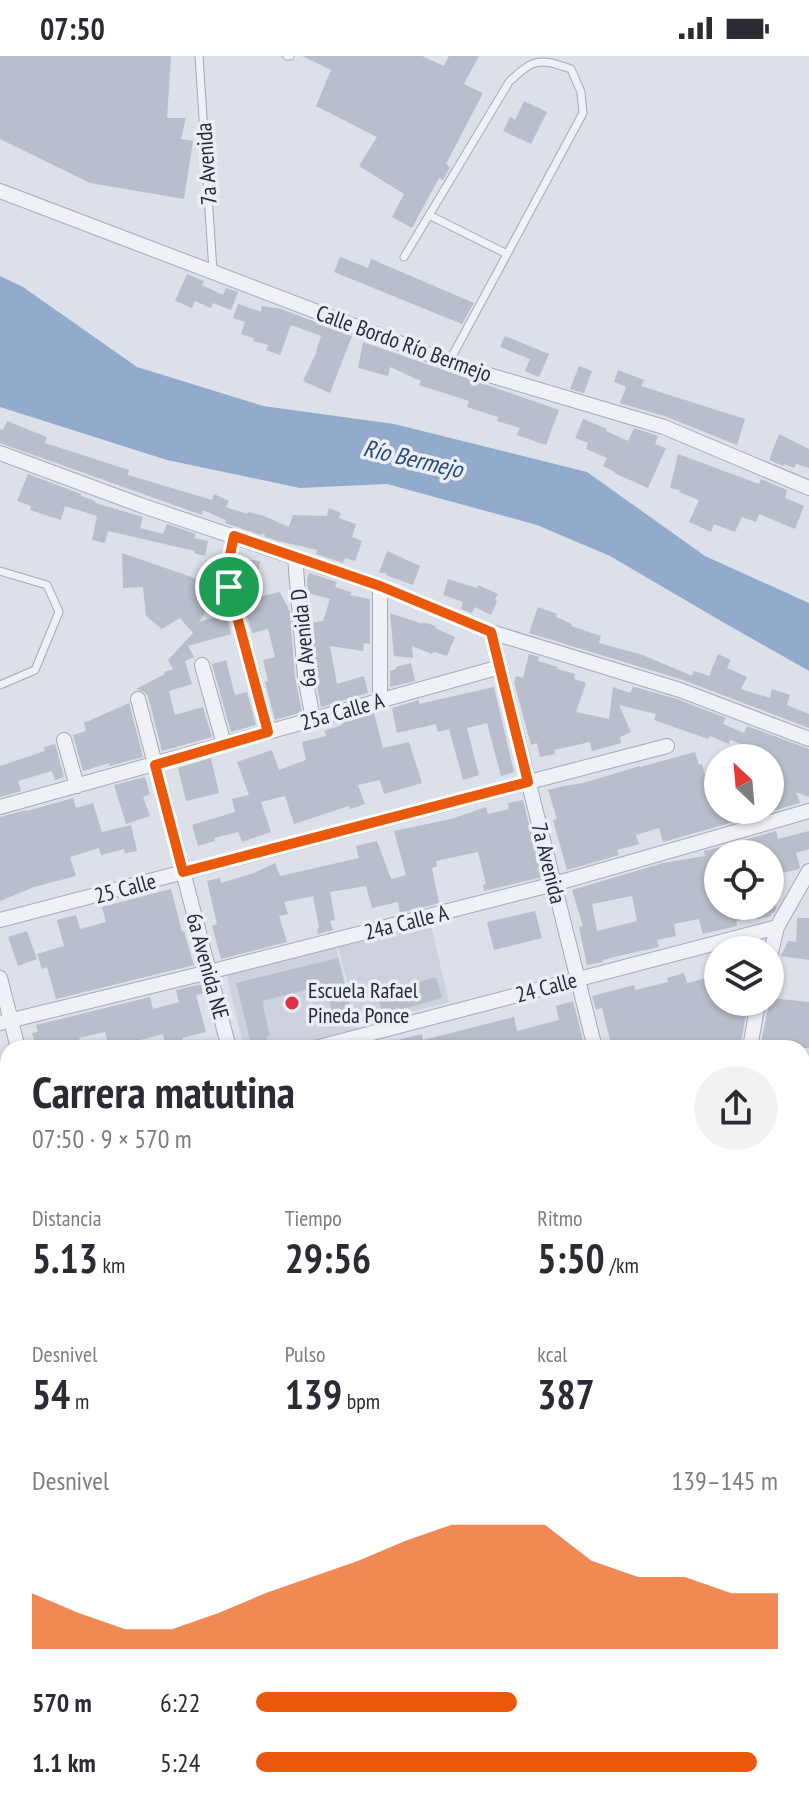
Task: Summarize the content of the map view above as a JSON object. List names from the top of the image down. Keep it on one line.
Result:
{"streets":{"street":["7a Avenida","Calle Bordo Río Bermejo","6a Avenida D","25a Calle A","25 Calle","24a Calle A","6a Avenida NE","24 Calle"]},"crossings":[["7a Avenida","Calle Bordo Río Bermejo"],["7a Avenida","25a Calle A"],["7a Avenida","25 Calle"],["7a Avenida","24a Calle A"],["7a Avenida","24 Calle"],["6a Avenida D","25a Calle A"],["25a Calle A","6a Avenida NE"],["25 Calle","6a Avenida NE"],["24a Calle A","6a Avenida NE"]],"water":["Río Bermejo"],"places":["Escuela Rafael Pineda Ponce"],"north":"top left","page":{"status":"07:50","heading":["Carrera matutina","07:50 · 9 × 570 m"],"stats":[["Distancia","5.13 km"],["Tiempo","29:56"],["Ritmo","5:50 /km"],["Desnivel","54 m"],["Pulso","139 bpm"],["kcal","387"]],"chart":["Desnivel","139–145 m"],"list":[{"name":"570 m","note":"6:22"},{"name":"1.1 km","note":"5:24"}]}}
